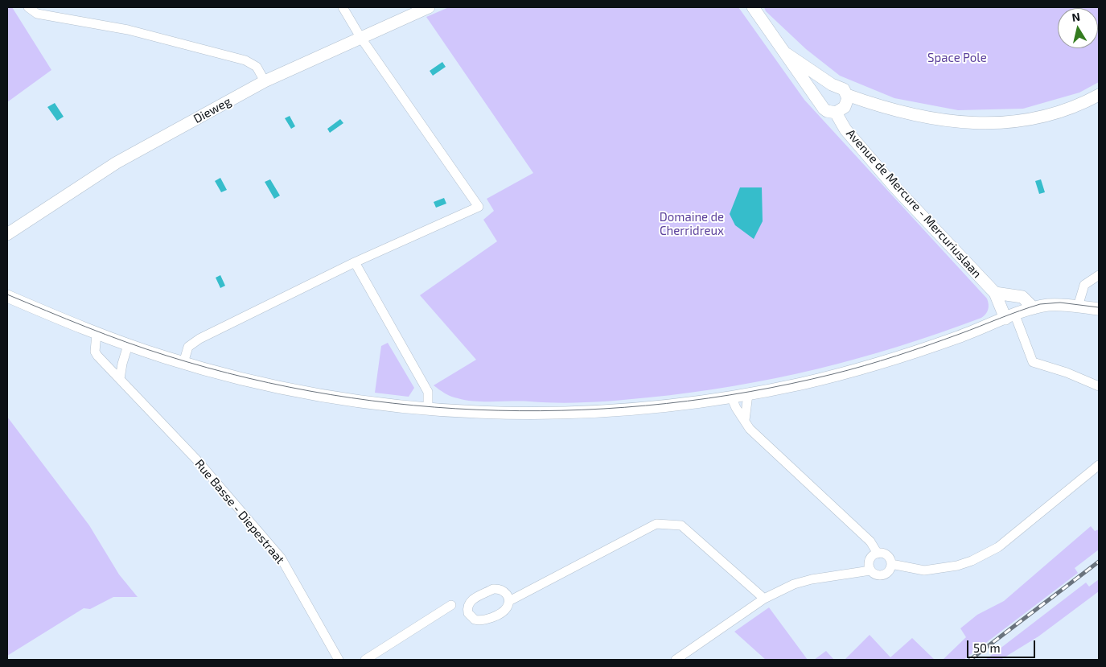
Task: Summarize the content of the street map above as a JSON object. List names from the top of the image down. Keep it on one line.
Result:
{"streets":{"street":["Dieweg","Avenue de Mercure - Mercuriuslaan","Rue Basse - Diepestraat"]},"parks":["Space Pole","Domaine de Cherridreux"],"scale_bar":"50 m","north":"top"}
